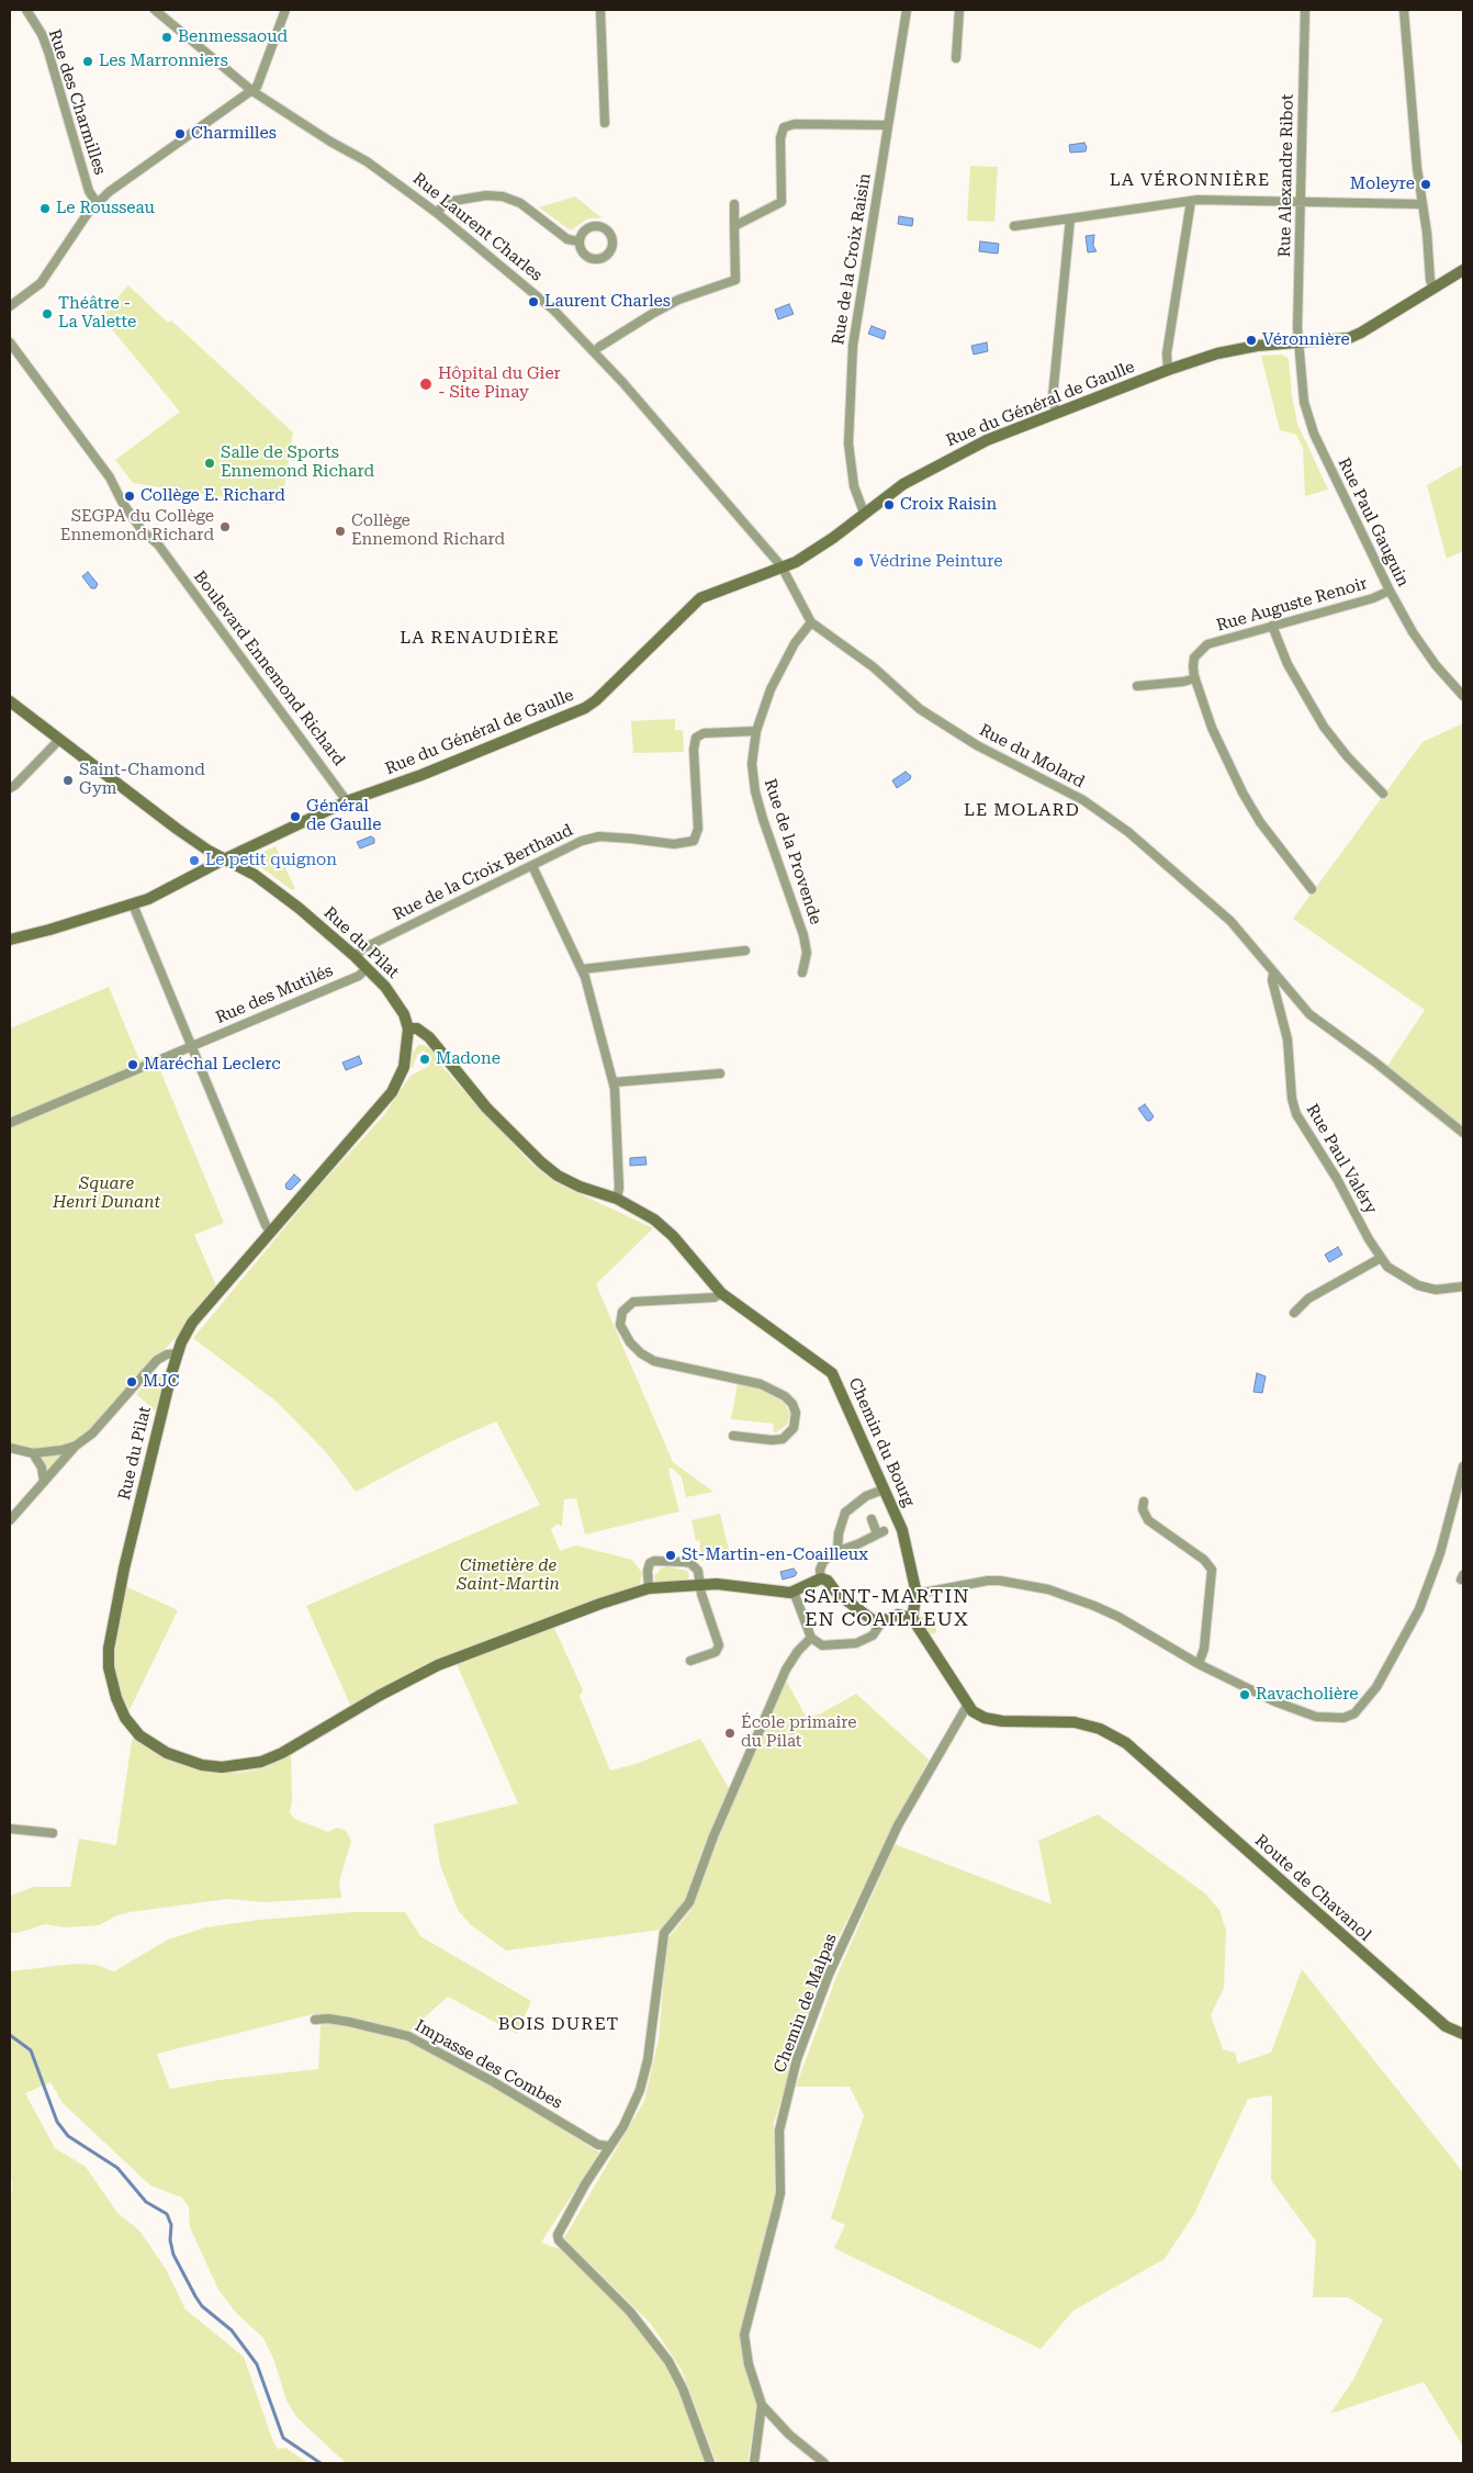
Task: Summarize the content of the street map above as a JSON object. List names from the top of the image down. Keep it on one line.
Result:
{"streets":{"street":["Rue des Charmilles","Rue Alexandre Ribot","Rue Laurent Charles","Rue de la Croix Raisin","Rue du Général de Gaulle","Rue Paul Gauguin","Rue Auguste Renoir","Boulevard Ennemond Richard","Rue du Molard","Rue de la Provende","Rue de la Croix Berthaud","Rue du Pilat","Rue des Mutilés","Rue Paul Valéry","Chemin du Bourg","Route de Chavanol","Chemin de Malpas","Impasse des Combes"]},"crossings":[["Rue des Charmilles","Rue Laurent Charles"],["Rue Alexandre Ribot","Rue du Général de Gaulle"],["Rue Alexandre Ribot","Rue Paul Gauguin"],["Rue Laurent Charles","Rue du Général de Gaulle"],["Rue Laurent Charles","Rue du Molard"],["Rue de la Croix Raisin","Rue du Général de Gaulle"],["Rue du Général de Gaulle","Rue Paul Gauguin"],["Rue du Général de Gaulle","Boulevard Ennemond Richard"],["Rue du Général de Gaulle","Rue du Molard"],["Rue du Général de Gaulle","Rue du Pilat"],["Rue Paul Gauguin","Rue Auguste Renoir"],["Rue du Molard","Rue de la Provende"],["Rue du Molard","Rue Paul Valéry"],["Rue de la Provende","Rue de la Croix Berthaud"],["Rue de la Croix Berthaud","Rue du Pilat"],["Rue du Pilat","Rue des Mutilés"],["Rue du Pilat","Chemin du Bourg"],["Route de Chavanol","Chemin de Malpas"]],"districts":["LA VÉRONNIÈRE","LA RENAUDIÈRE","LE MOLARD","SAINT-MARTIN EN COAILLEUX","BOIS DURET"],"parks":["Square Henri Dunant","Cimetière de Saint-Martin"],"places":["Benmessaoud","Les Marronniers","Charmilles","Moleyre","Le Rousseau","Laurent Charles","Théâtre - La Valette","Véronnière","Hôpital du Gier - Site Pinay","Salle de Sports Ennemond Richard","Collège E. Richard","Croix Raisin","SEGPA du Collège Ennemond Richard","Collège Ennemond Richard","Védrine Peinture","Saint-Chamond Gym","Général de Gaulle","Le petit quignon","Madone","Maréchal Leclerc","MJC","St-Martin-en-Coailleux","Ravacholière","École primaire du Pilat"]}
